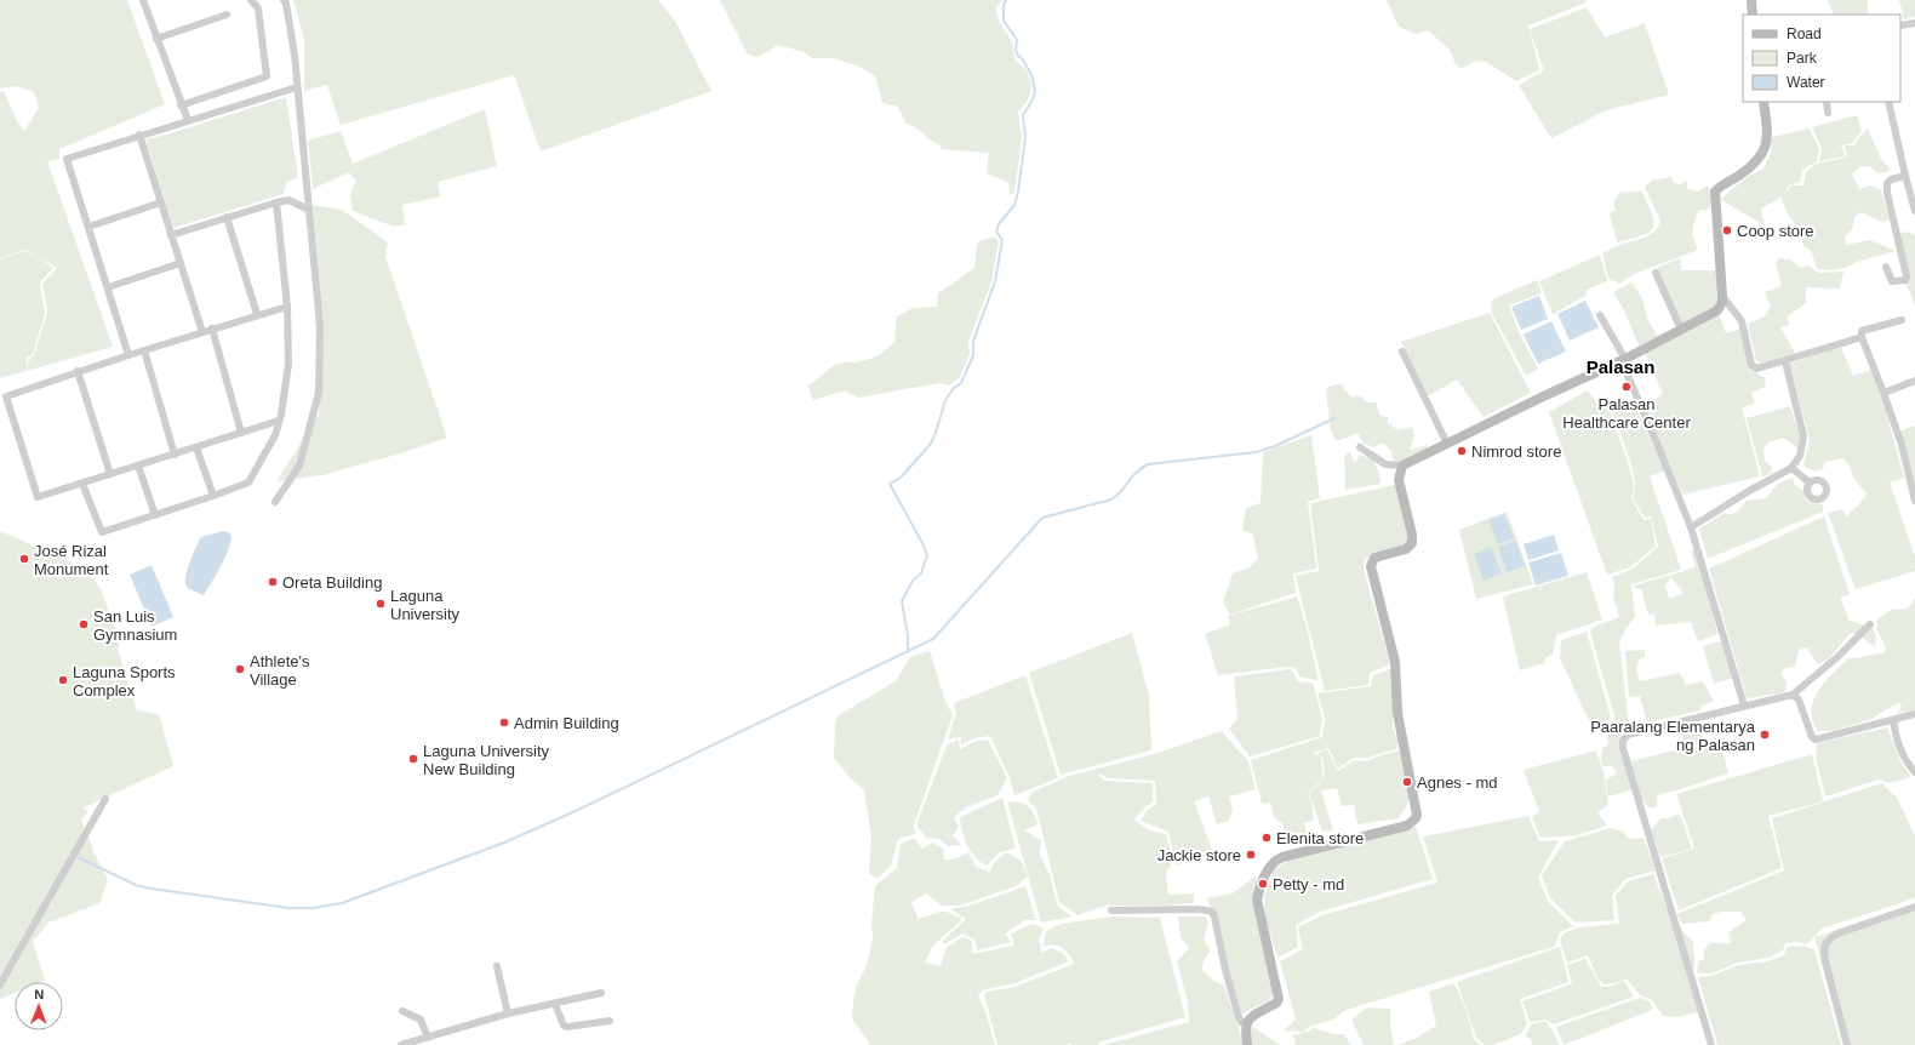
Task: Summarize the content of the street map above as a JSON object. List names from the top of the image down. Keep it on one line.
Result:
{"districts":["Palasan"],"places":["Coop store","Palasan Healthcare Center","Nimrod store","José Rizal Monument","Oreta Building","Laguna University","San Luis Gymnasium","Athlete's Village","Laguna Sports Complex","Admin Building","Paaralang Elementarya ng Palasan","Laguna University New Building","Agnes - md","Elenita store","Jackie store","Petty - md"],"legend":["Road","Park","Water"],"north":"top"}
